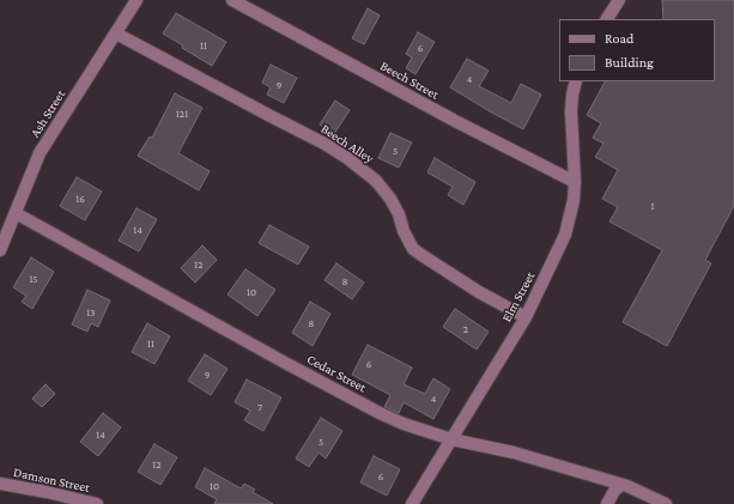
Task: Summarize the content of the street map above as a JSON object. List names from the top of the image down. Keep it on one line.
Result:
{"streets":{"street":["Beech Street","Ash Street","Beech Alley","Elm Street","Cedar Street","Damson Street"]},"crossings":[["Beech Street","Elm Street"],["Ash Street","Beech Alley"],["Ash Street","Cedar Street"],["Beech Alley","Elm Street"],["Elm Street","Cedar Street"]],"house_numbers":["11","6","4","9","121","5","16","1","14","12","15","8","10","13","8","2","11","6","9","4","7","14","5","12","6","10"],"legend":["Road","Building"]}
